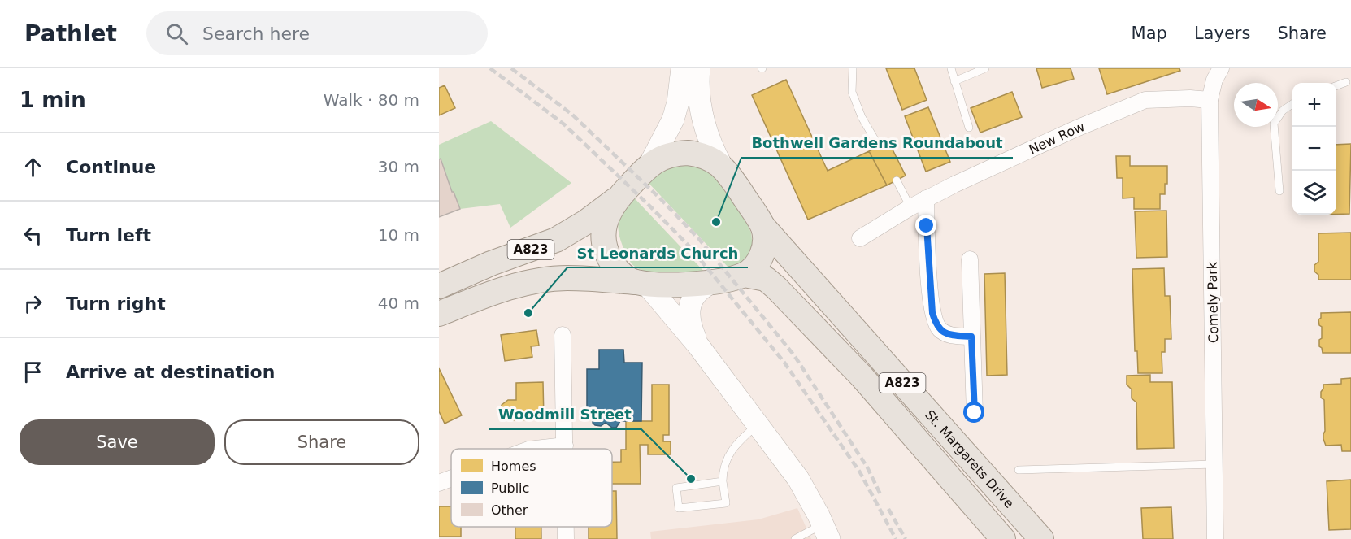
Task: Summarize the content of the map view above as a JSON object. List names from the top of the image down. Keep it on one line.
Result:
{"streets":{"main road":["A823","St. Margarets Drive"],"street":["New Row","Comely Park"]},"crossings":[["New Row","Comely Park"],["A823","St. Margarets Drive"]],"places":["Bothwell Gardens Roundabout","St Leonards Church","Woodmill Street"],"legend":["Homes","Public","Other"],"north":"right","page":{"header":"Pathlet","search":"Search here","nav":["Map","Layers","Share"],"heading":["1 min","Walk · 80 m"],"map_buttons":["+","−"],"list":[["Continue","30 m"],["Turn left","10 m"],["Turn right","40 m"],"Arrive at destination"],"buttons":["Save","Share"]}}
